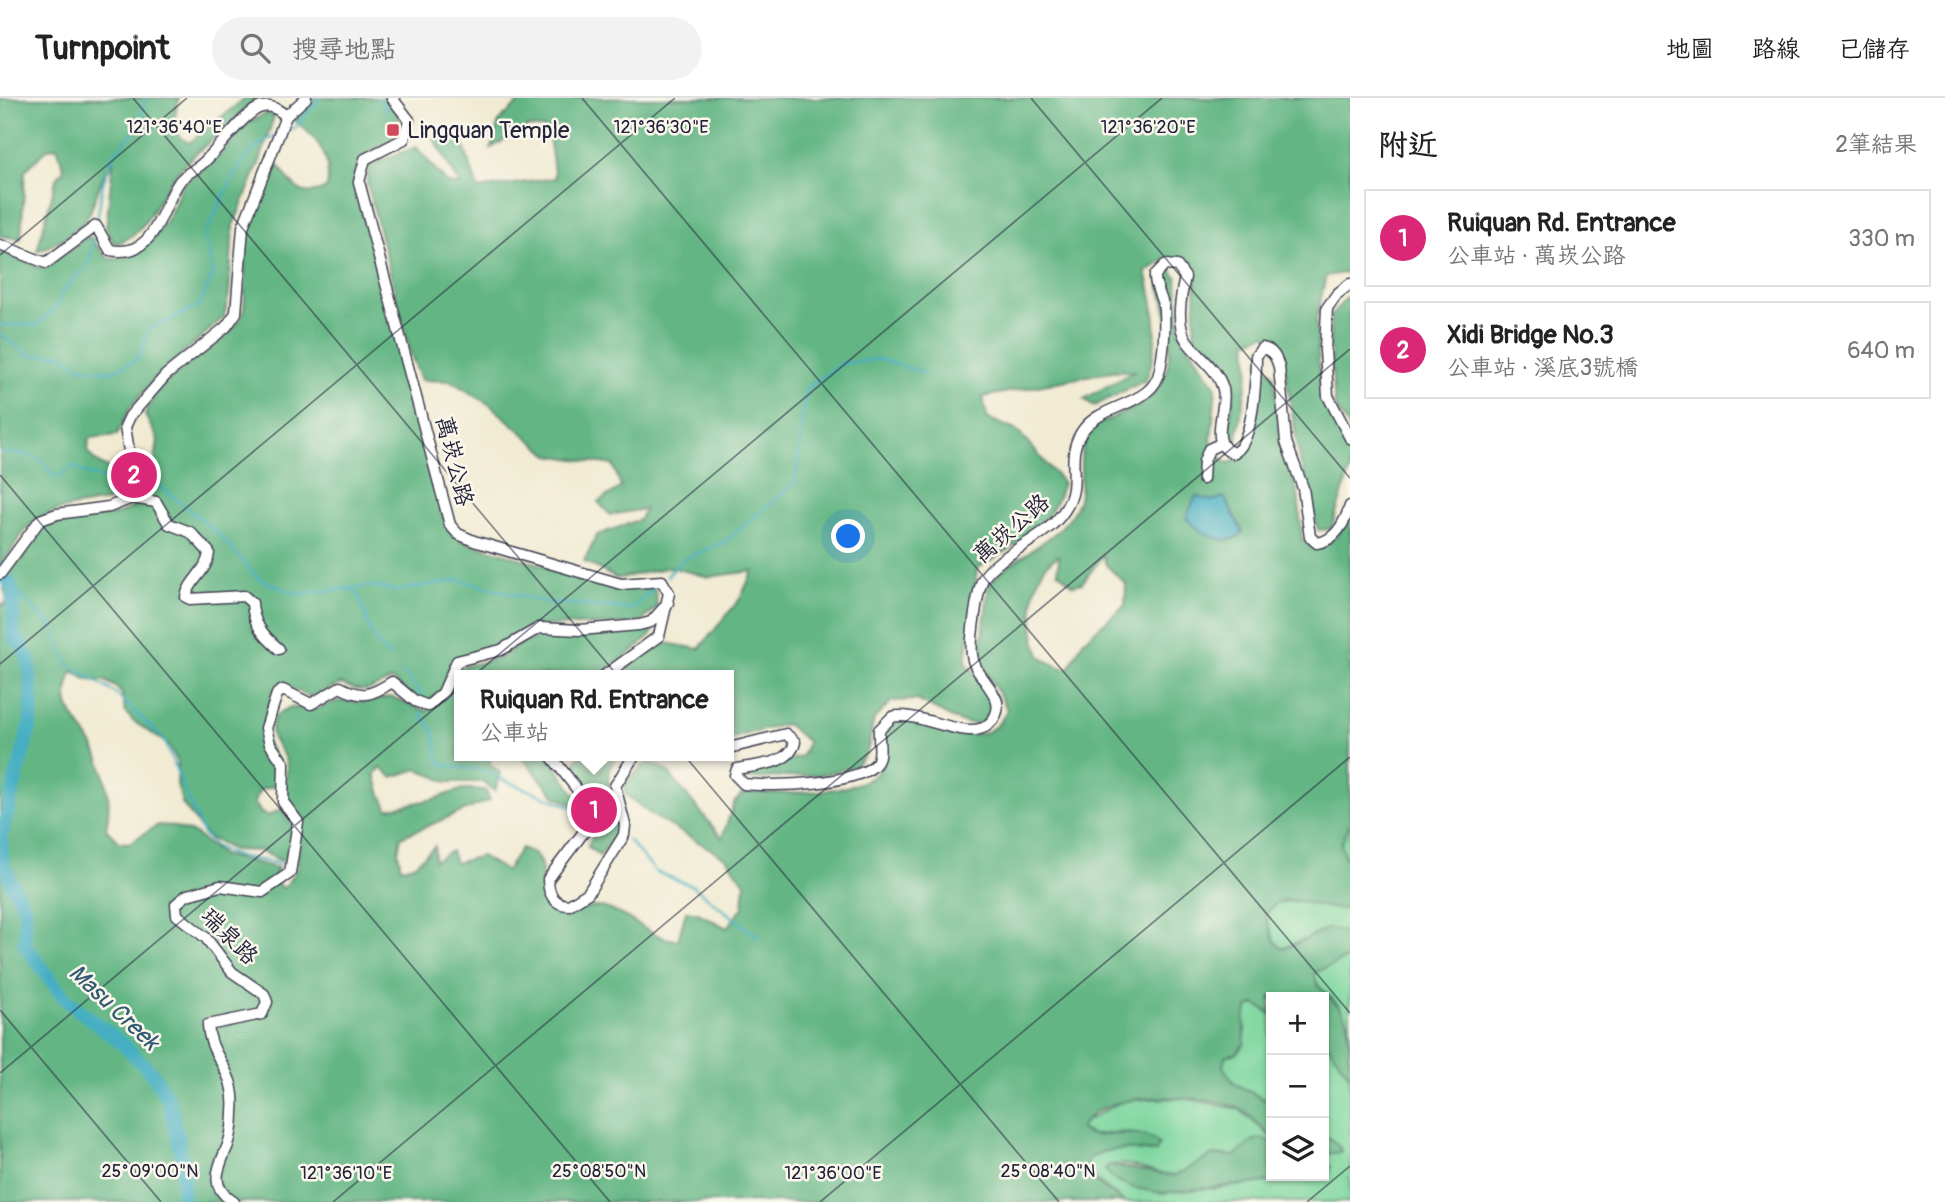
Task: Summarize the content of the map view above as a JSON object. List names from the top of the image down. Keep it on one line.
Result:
{"streets":{"street":["萬崁公路","瑞泉路"]},"crossings":[["萬崁公路","瑞泉路"]],"water":["Masu Creek"],"places":{"transit":["Lingquan Temple"]},"page":{"header":"Turnpoint","search":"搜尋地點","nav":["地圖","路線","已儲存"],"heading":["附近","2筆結果"],"list":[{"mark":"1","name":"Ruiquan Rd. Entrance","note":"公車站 · 萬崁公路","value":"330 m"},{"mark":"2","name":"Xidi Bridge No.3","note":"公車站 · 溪底3號橋","value":"640 m"}],"pins":["2","1"],"popup":["Ruiquan Rd. Entrance","公車站"],"map_buttons":["+","−"]},"coordinates":["121°36'40\"E","121°36'30\"E","121°36'20\"E","25°09'00\"N","25°08'50\"N","25°08'40\"N","121°36'10\"E","121°36'00\"E"]}
